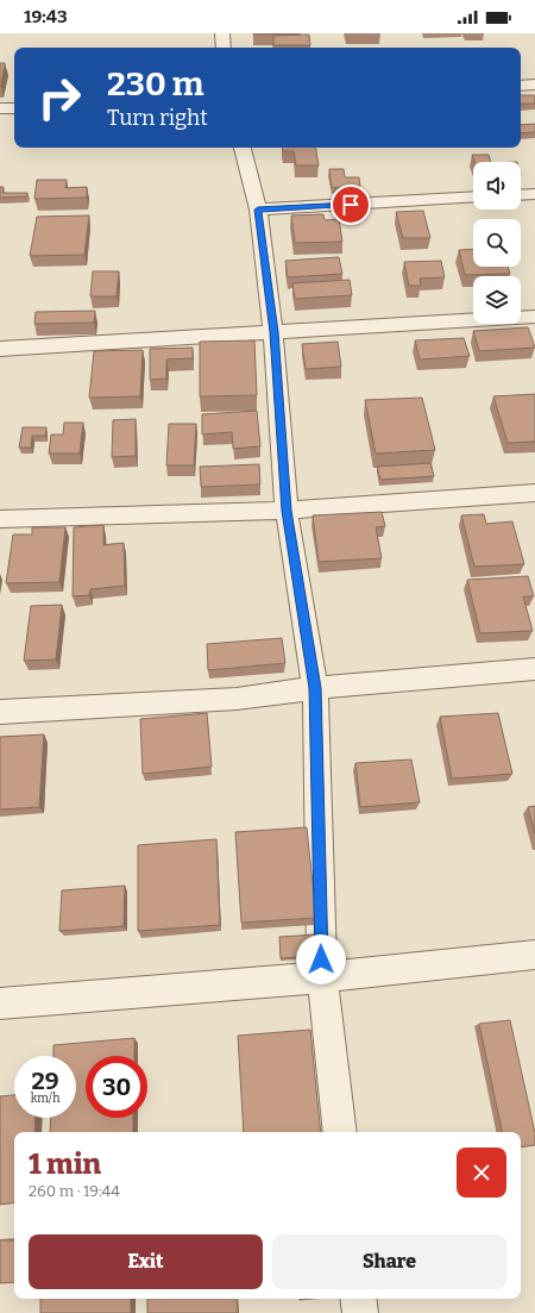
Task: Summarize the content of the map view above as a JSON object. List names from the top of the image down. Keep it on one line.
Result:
{"page":{"status":"19:43","turn":["230 m","Turn right"],"speed":"29 km/h","limit":"30","heading":["1 min","260 m · 19:44"],"buttons":["Exit","Share"]}}
